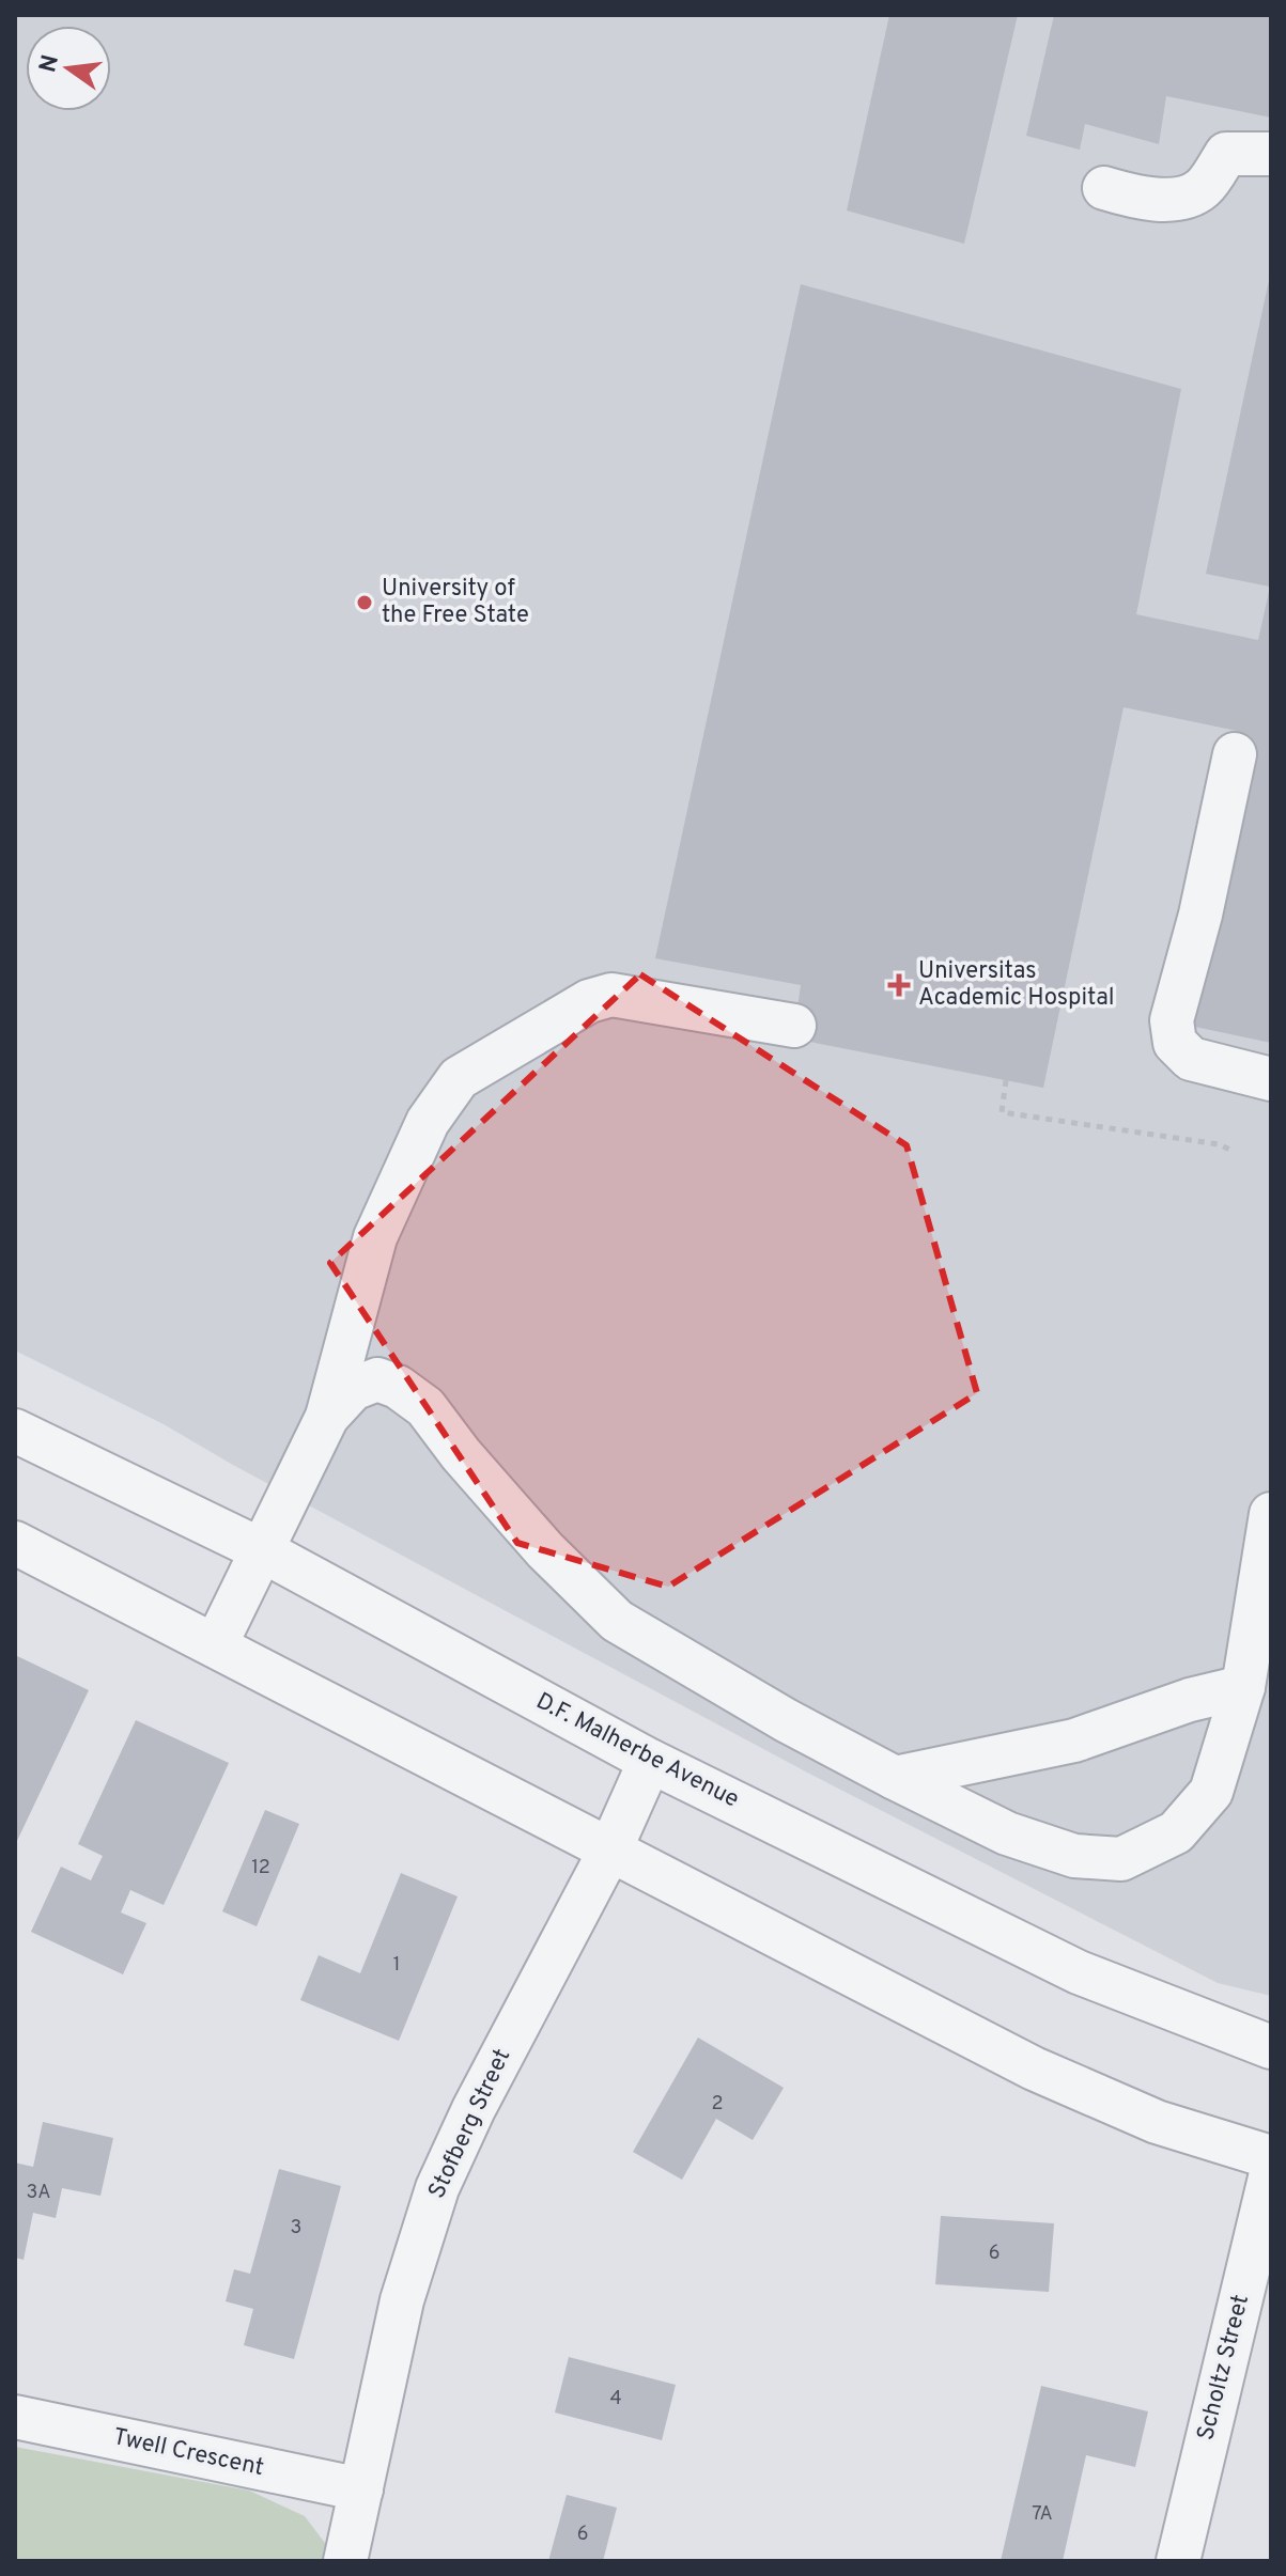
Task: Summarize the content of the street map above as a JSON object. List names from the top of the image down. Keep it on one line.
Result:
{"streets":{"street":["D.F. Malherbe Avenue","Stofberg Street","Scholtz Street","Twell Crescent"]},"crossings":[["D.F. Malherbe Avenue","Stofberg Street"],["Stofberg Street","Twell Crescent"]],"places":{"other":["University of the Free State"],"health":["Universitas Academic Hospital"]},"house_numbers":["12","1","2","3A","3","6","4","7A","6"],"north":"left"}
